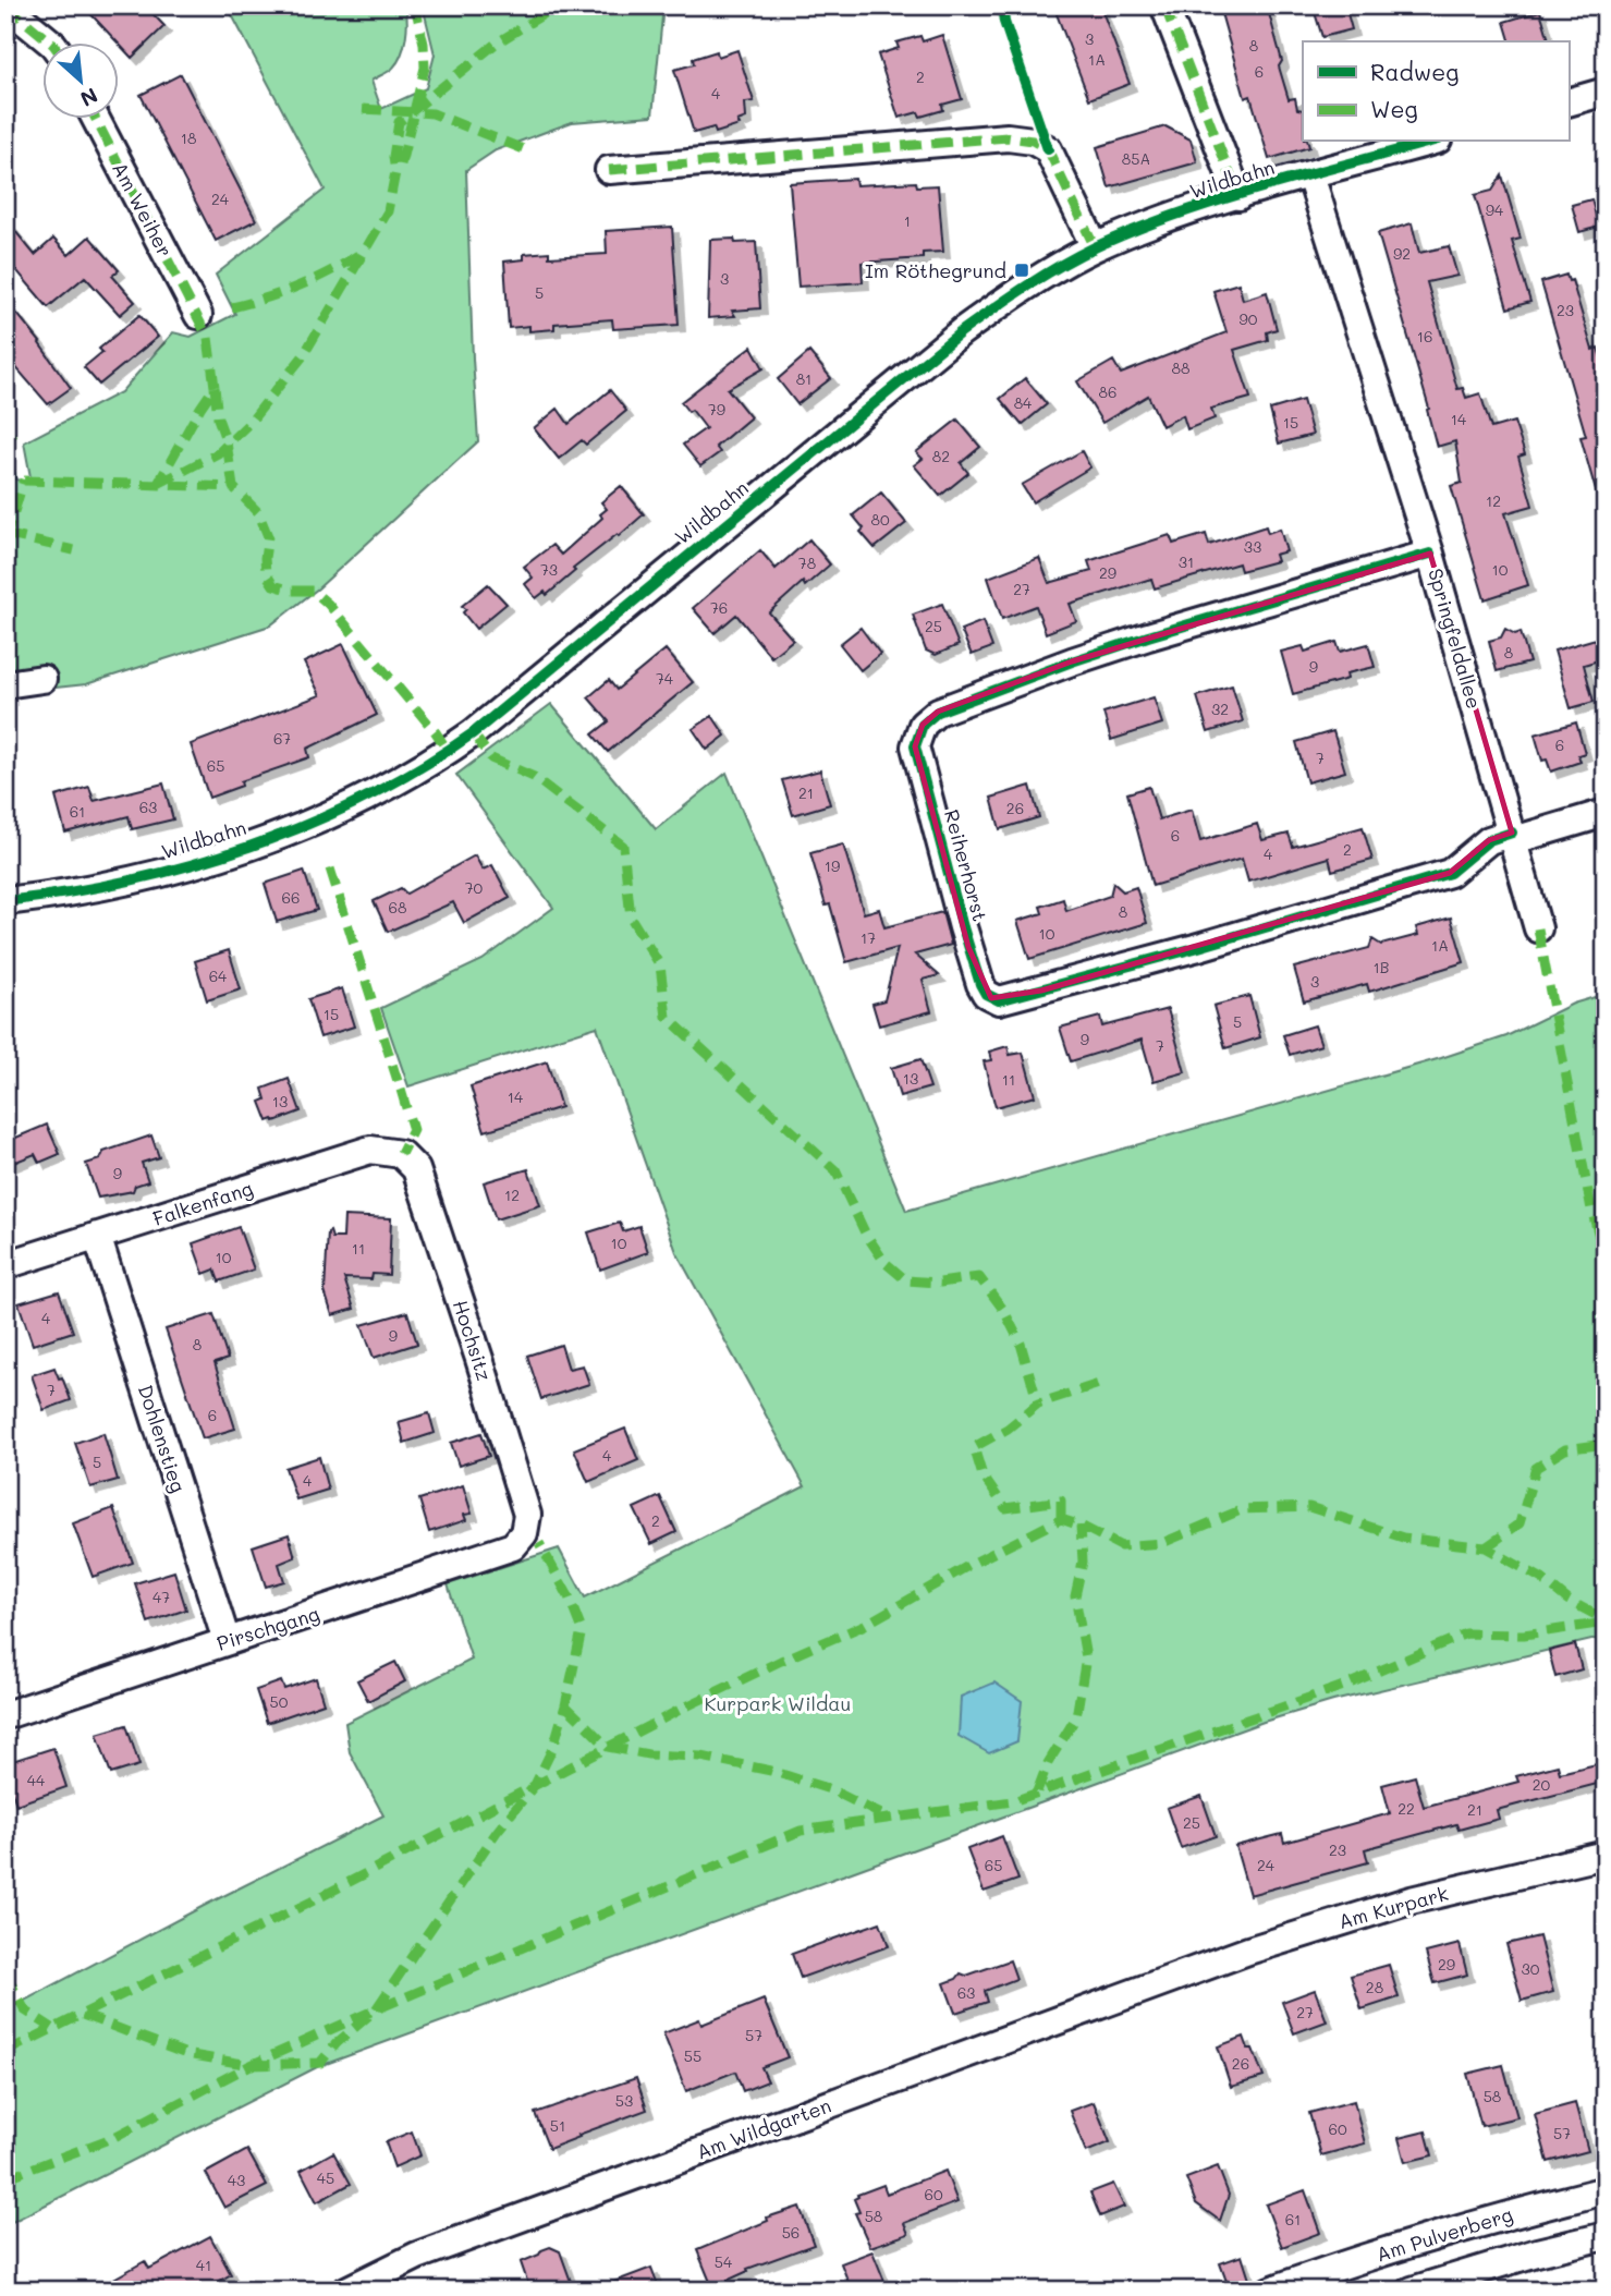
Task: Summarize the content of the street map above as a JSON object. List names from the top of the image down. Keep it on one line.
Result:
{"streets":{"street":["Wildbahn","Am Weiher","Springfeldallee","Reiherhorst","Falkenfang","Hochsitz","Dohlenstieg","Pirschgang","Am Kurpark","Am Wildgarten","Am Pulverberg"]},"crossings":[["Wildbahn","Springfeldallee"],["Springfeldallee","Reiherhorst"],["Falkenfang","Hochsitz"],["Falkenfang","Dohlenstieg"],["Hochsitz","Pirschgang"],["Dohlenstieg","Pirschgang"],["Am Kurpark","Am Wildgarten"]],"parks":["Kurpark Wildau"],"places":{"transit":["Im Röthegrund"]},"house_numbers":["3","8","1A","6","2","4","18","85A","24","94","1","92","3","5","23","90","16","88","81","86","84","79","14","15","82","12","80","33","31","78","73","10","29","27","76","25","8","9","74","32","67","6","7","65","21","63","26","61","6","2","4","19","70","66","68","8","10","17","1A","1B","64","3","15","5","9","7","13","11","14","13","9","12","10","11","10","4","9","8","7","6","4","5","4","2","47","50","44","20","22","21","25","23","65","24","29","30","28","63","27","57","55","26","58","53","51","60","57","45","43","60","58","61","56","54","41"],"legend":["Radweg","Weg"],"north":"bottom right"}
